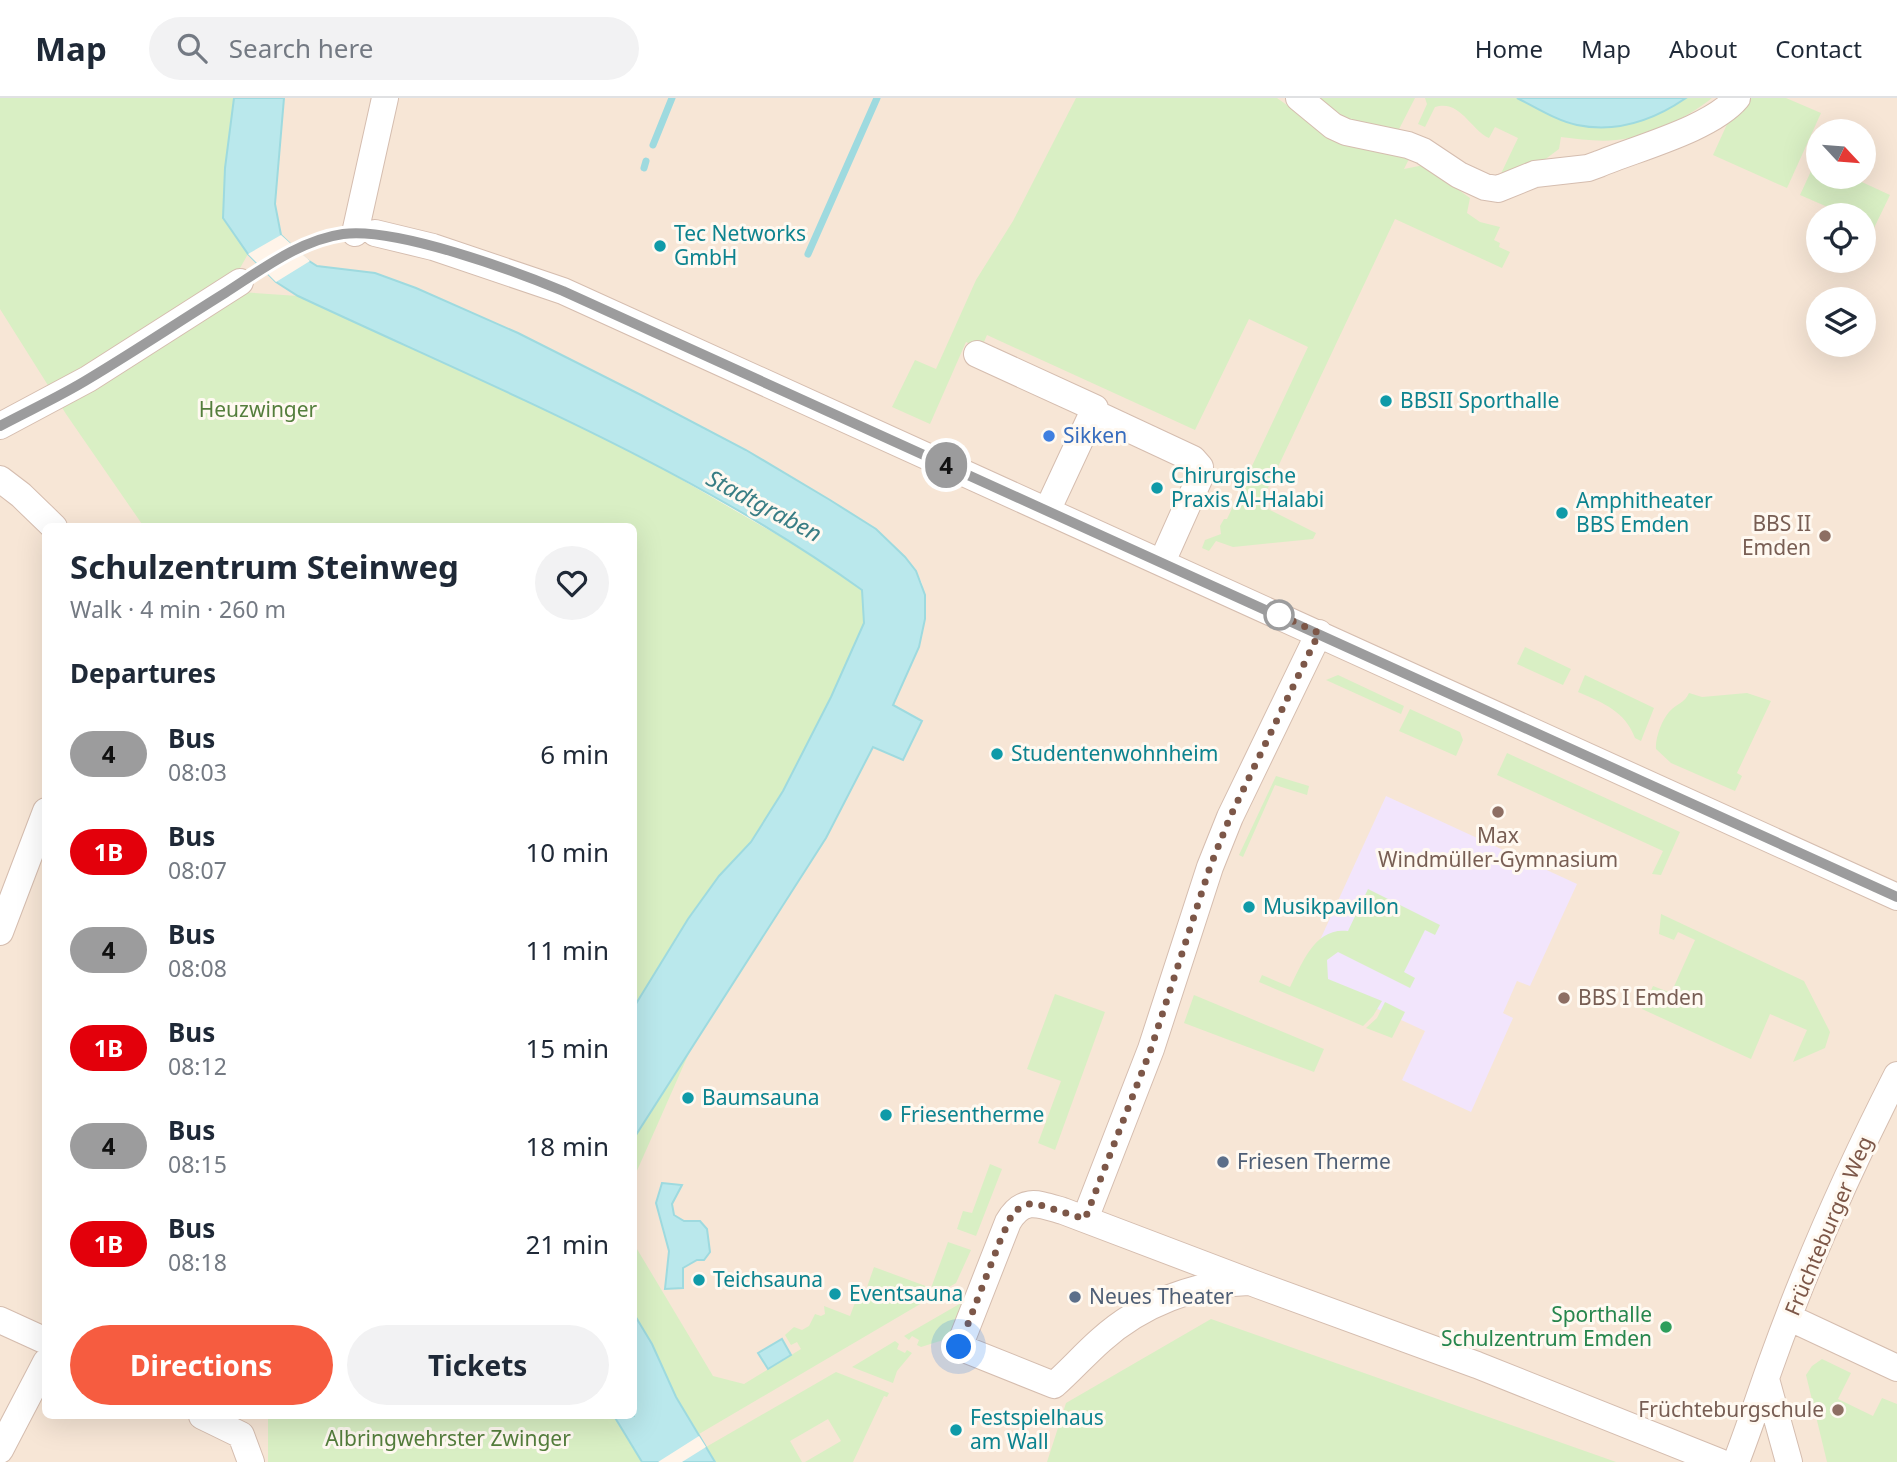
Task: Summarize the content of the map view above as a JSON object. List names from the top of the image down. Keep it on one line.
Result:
{"streets":{"street":["Früchteburger Weg"]},"water":["Stadtgraben"],"parks":["Heuzwinger","Albringwehrster Zwinger"],"places":["Tec Networks GmbH","BBSII Sporthalle","Sikken","Chirurgische Praxis Al-Halabi","Amphitheater BBS Emden","BBS II Emden","Studentenwohnheim","Max Windmüller-Gymnasium","Musikpavillon","BBS I Emden","Baumsauna","Friesentherme","Friesen Therme","Teichsauna","Eventsauna","Neues Theater","Sporthalle Schulzentrum Emden","Früchteburgschule","Festspielhaus am Wall"],"lines":["bus line 4"],"north":"bottom right","page":{"header":"Map","search":"Search here","nav":["Home","Map","About","Contact"],"on_map":"4","heading":[["Schulzentrum Steinweg","Walk · 4 min · 260 m"],"Departures"],"list":[{"mark":"4","name":"Bus","note":"08:03","value":"6 min"},{"mark":"1B","name":"Bus","note":"08:07","value":"10 min"},{"mark":"4","name":"Bus","note":"08:08","value":"11 min"},{"mark":"1B","name":"Bus","note":"08:12","value":"15 min"},{"mark":"4","name":"Bus","note":"08:15","value":"18 min"},{"mark":"1B","name":"Bus","note":"08:18","value":"21 min"}],"buttons":["Directions","Tickets"]}}
